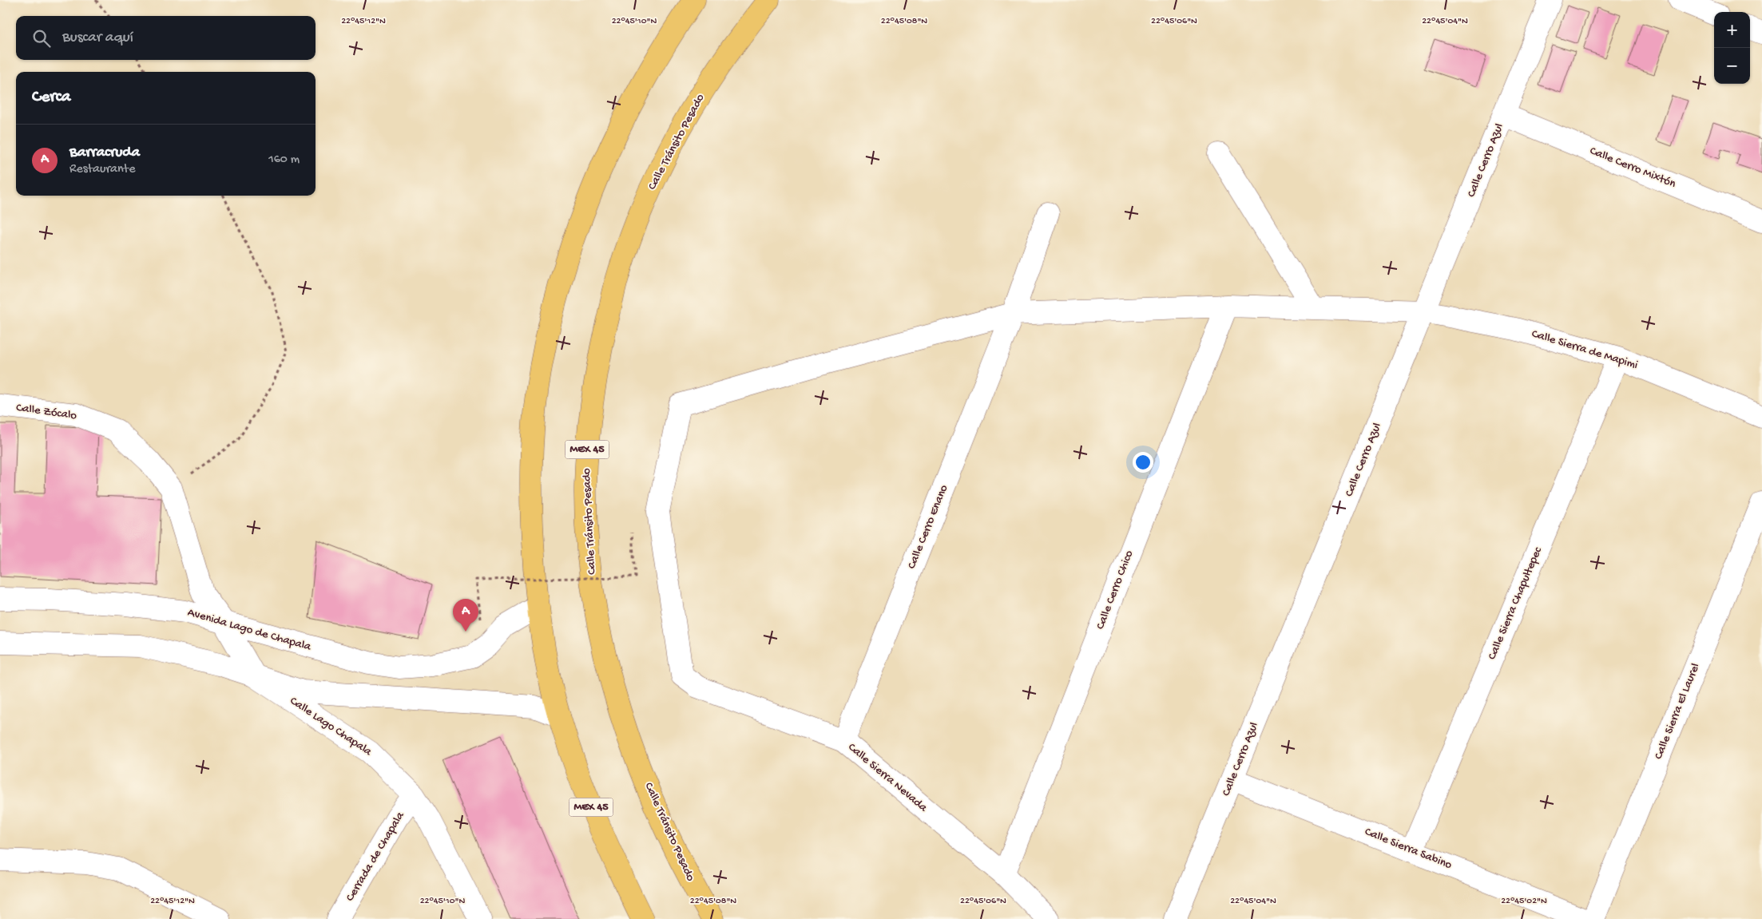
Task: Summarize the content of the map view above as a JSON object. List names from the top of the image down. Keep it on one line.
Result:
{"streets":{"main road":["Calle Tránsito Pesado","MEX 45"],"street":["Calle Cerro Azul","Calle Cerro Mixtón","Calle Sierra de Mapimi","Calle Zócalo","Calle Cerro Enano","Calle Cerro Chico","Calle Sierra Chapultepec","Avenida Lago de Chapala","Calle Sierra El Laurel","Calle Lago Chapala","Calle Sierra Nevada","Calle Sierra Sabino","Cerrada de Chapala"]},"crossings":[["Calle Cerro Azul","Calle Cerro Mixtón"],["Calle Cerro Azul","Calle Sierra de Mapimi"],["Calle Cerro Azul","Calle Sierra Sabino"],["Calle Sierra de Mapimi","Calle Cerro Enano"],["Calle Sierra de Mapimi","Calle Cerro Chico"],["Calle Sierra de Mapimi","Calle Sierra Chapultepec"],["Calle Sierra de Mapimi","Calle Sierra Nevada"],["Calle Zócalo","Calle Lago Chapala"],["MEX 45","Avenida Lago de Chapala"],["Calle Cerro Enano","Calle Sierra Nevada"],["Calle Cerro Chico","Calle Sierra Nevada"],["Calle Sierra Chapultepec","Calle Sierra Sabino"],["Avenida Lago de Chapala","Calle Lago Chapala"],["Calle Lago Chapala","Cerrada de Chapala"]],"page":{"map_buttons":["+","−"],"search":"Buscar aquí","heading":"Cerca","list":[{"mark":"A","name":"Barracruda","note":"Restaurante","value":"160 m"}],"pins":"A"},"coordinates":["22°45'12\"N","22°45'10\"N","22°45'08\"N","22°45'06\"N","22°45'04\"N","22°45'02\"N"]}
